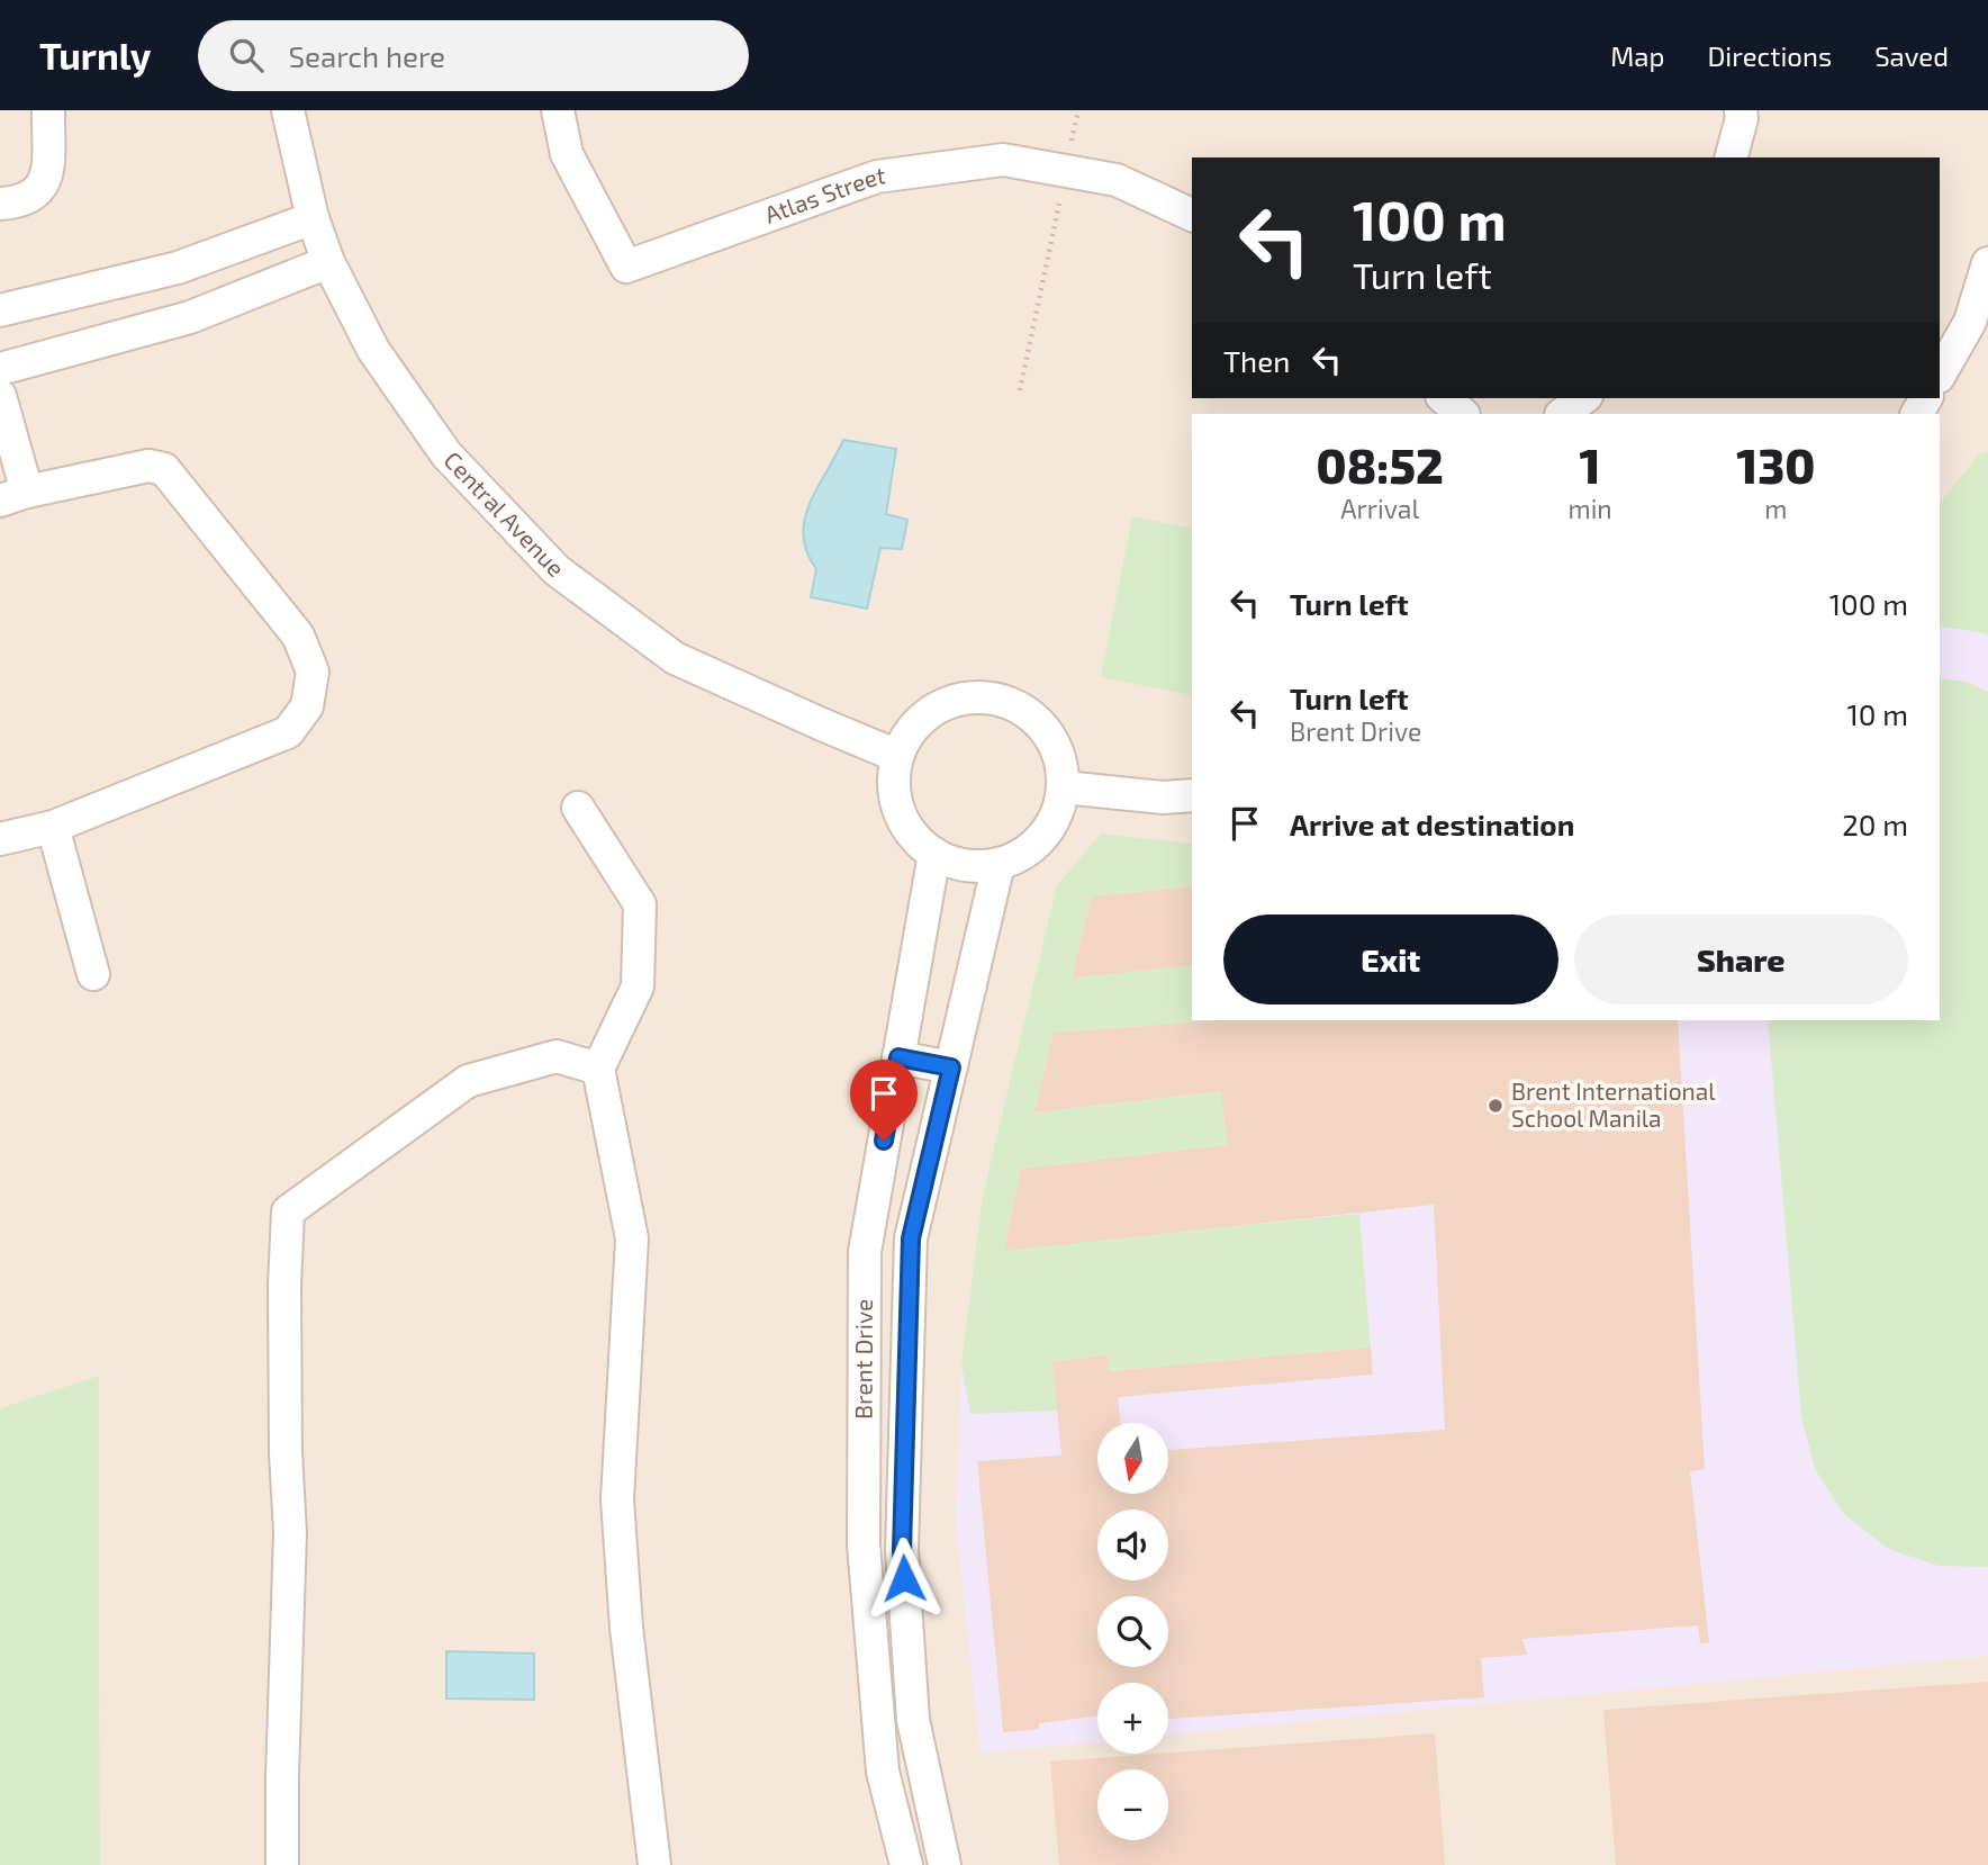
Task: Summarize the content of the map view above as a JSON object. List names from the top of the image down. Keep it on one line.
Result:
{"streets":{"street":["Atlas Street","Central Avenue","Brent Drive"]},"crossings":[["Central Avenue","Brent Drive"]],"places":["Brent International School Manila"],"north":"bottom","page":{"header":"Turnly","search":"Search here","nav":["Map","Directions","Saved"],"turn":["100 m","Turn left"],"then":"Then","eta":["08:52","Arrival","1","min","130","m"],"list":[{"name":"Turn left","value":"100 m"},{"name":"Turn left","note":"Brent Drive","value":"10 m"},{"name":"Arrive at destination","value":"20 m"}],"buttons":["Exit","Share"],"map_buttons":["+","−"]}}
